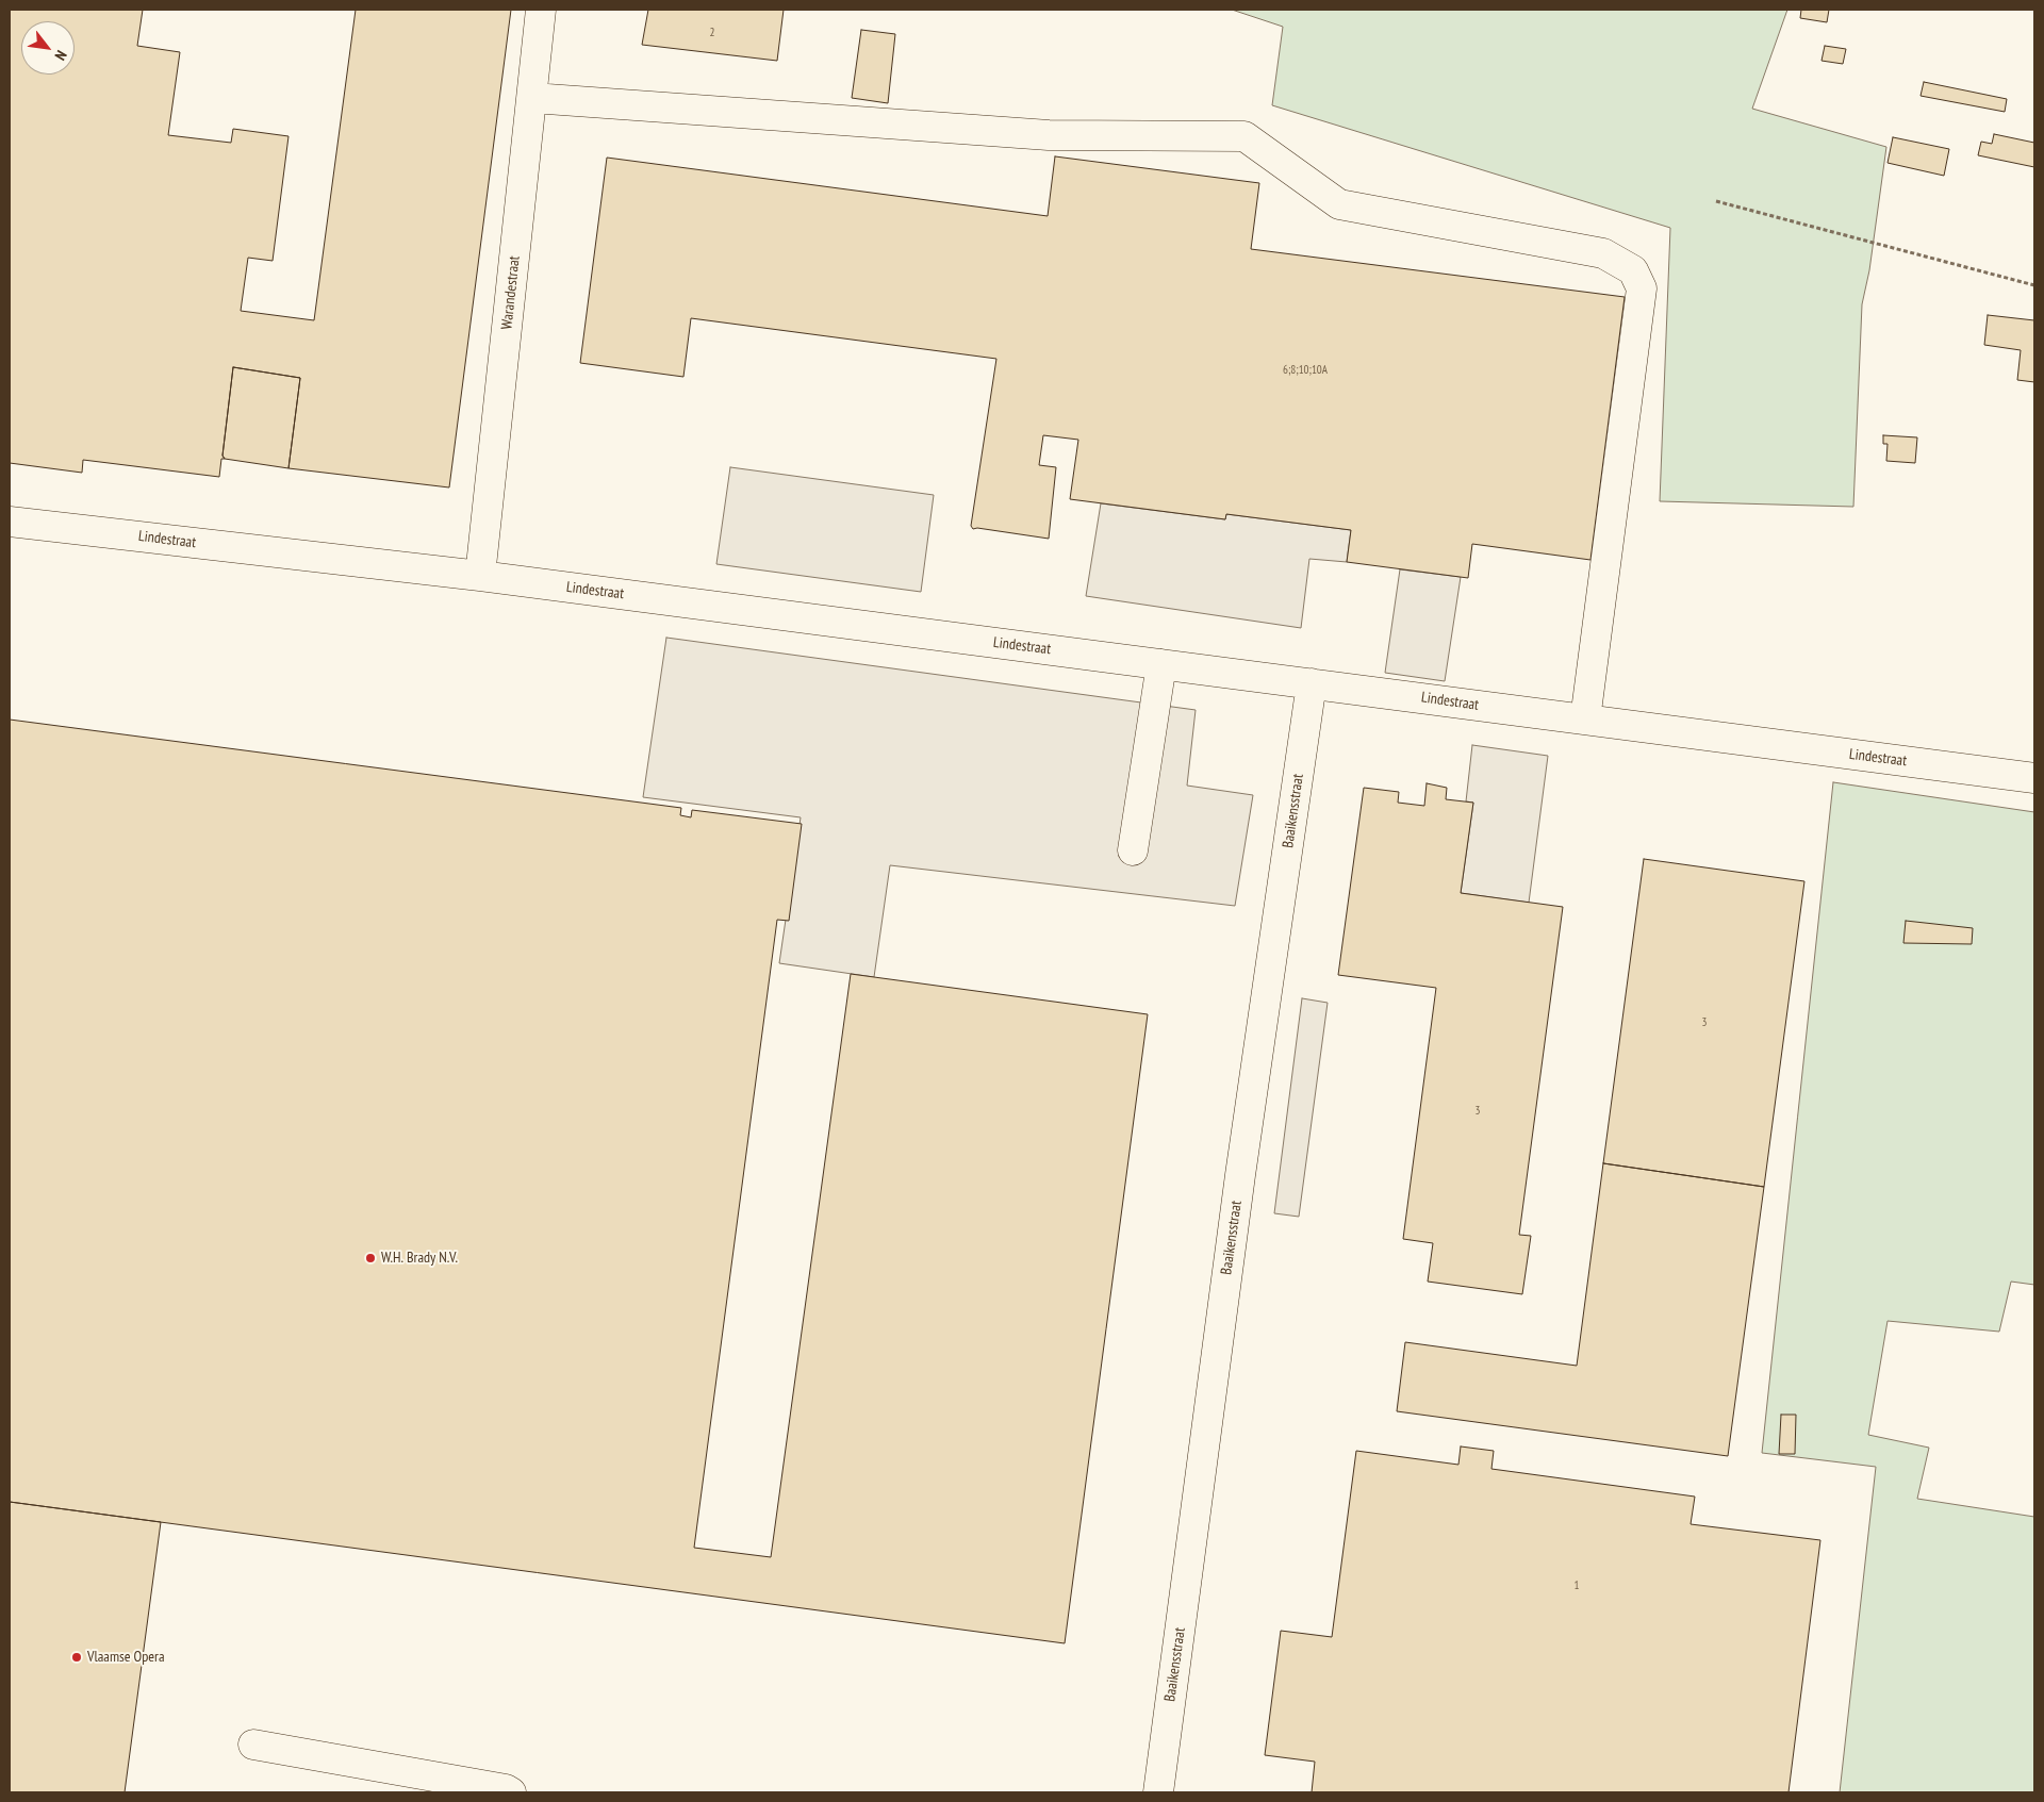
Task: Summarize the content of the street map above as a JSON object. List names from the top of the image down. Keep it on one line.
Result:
{"streets":{"street":["Warandestraat","Lindestraat","Baaikensstraat"]},"crossings":[["Warandestraat","Lindestraat"],["Lindestraat","Baaikensstraat"]],"places":["W.H. Brady N.V.","Vlaamse Opera"],"house_numbers":["2","6;8;10;10A","3","3","1"],"north":"bottom right"}
